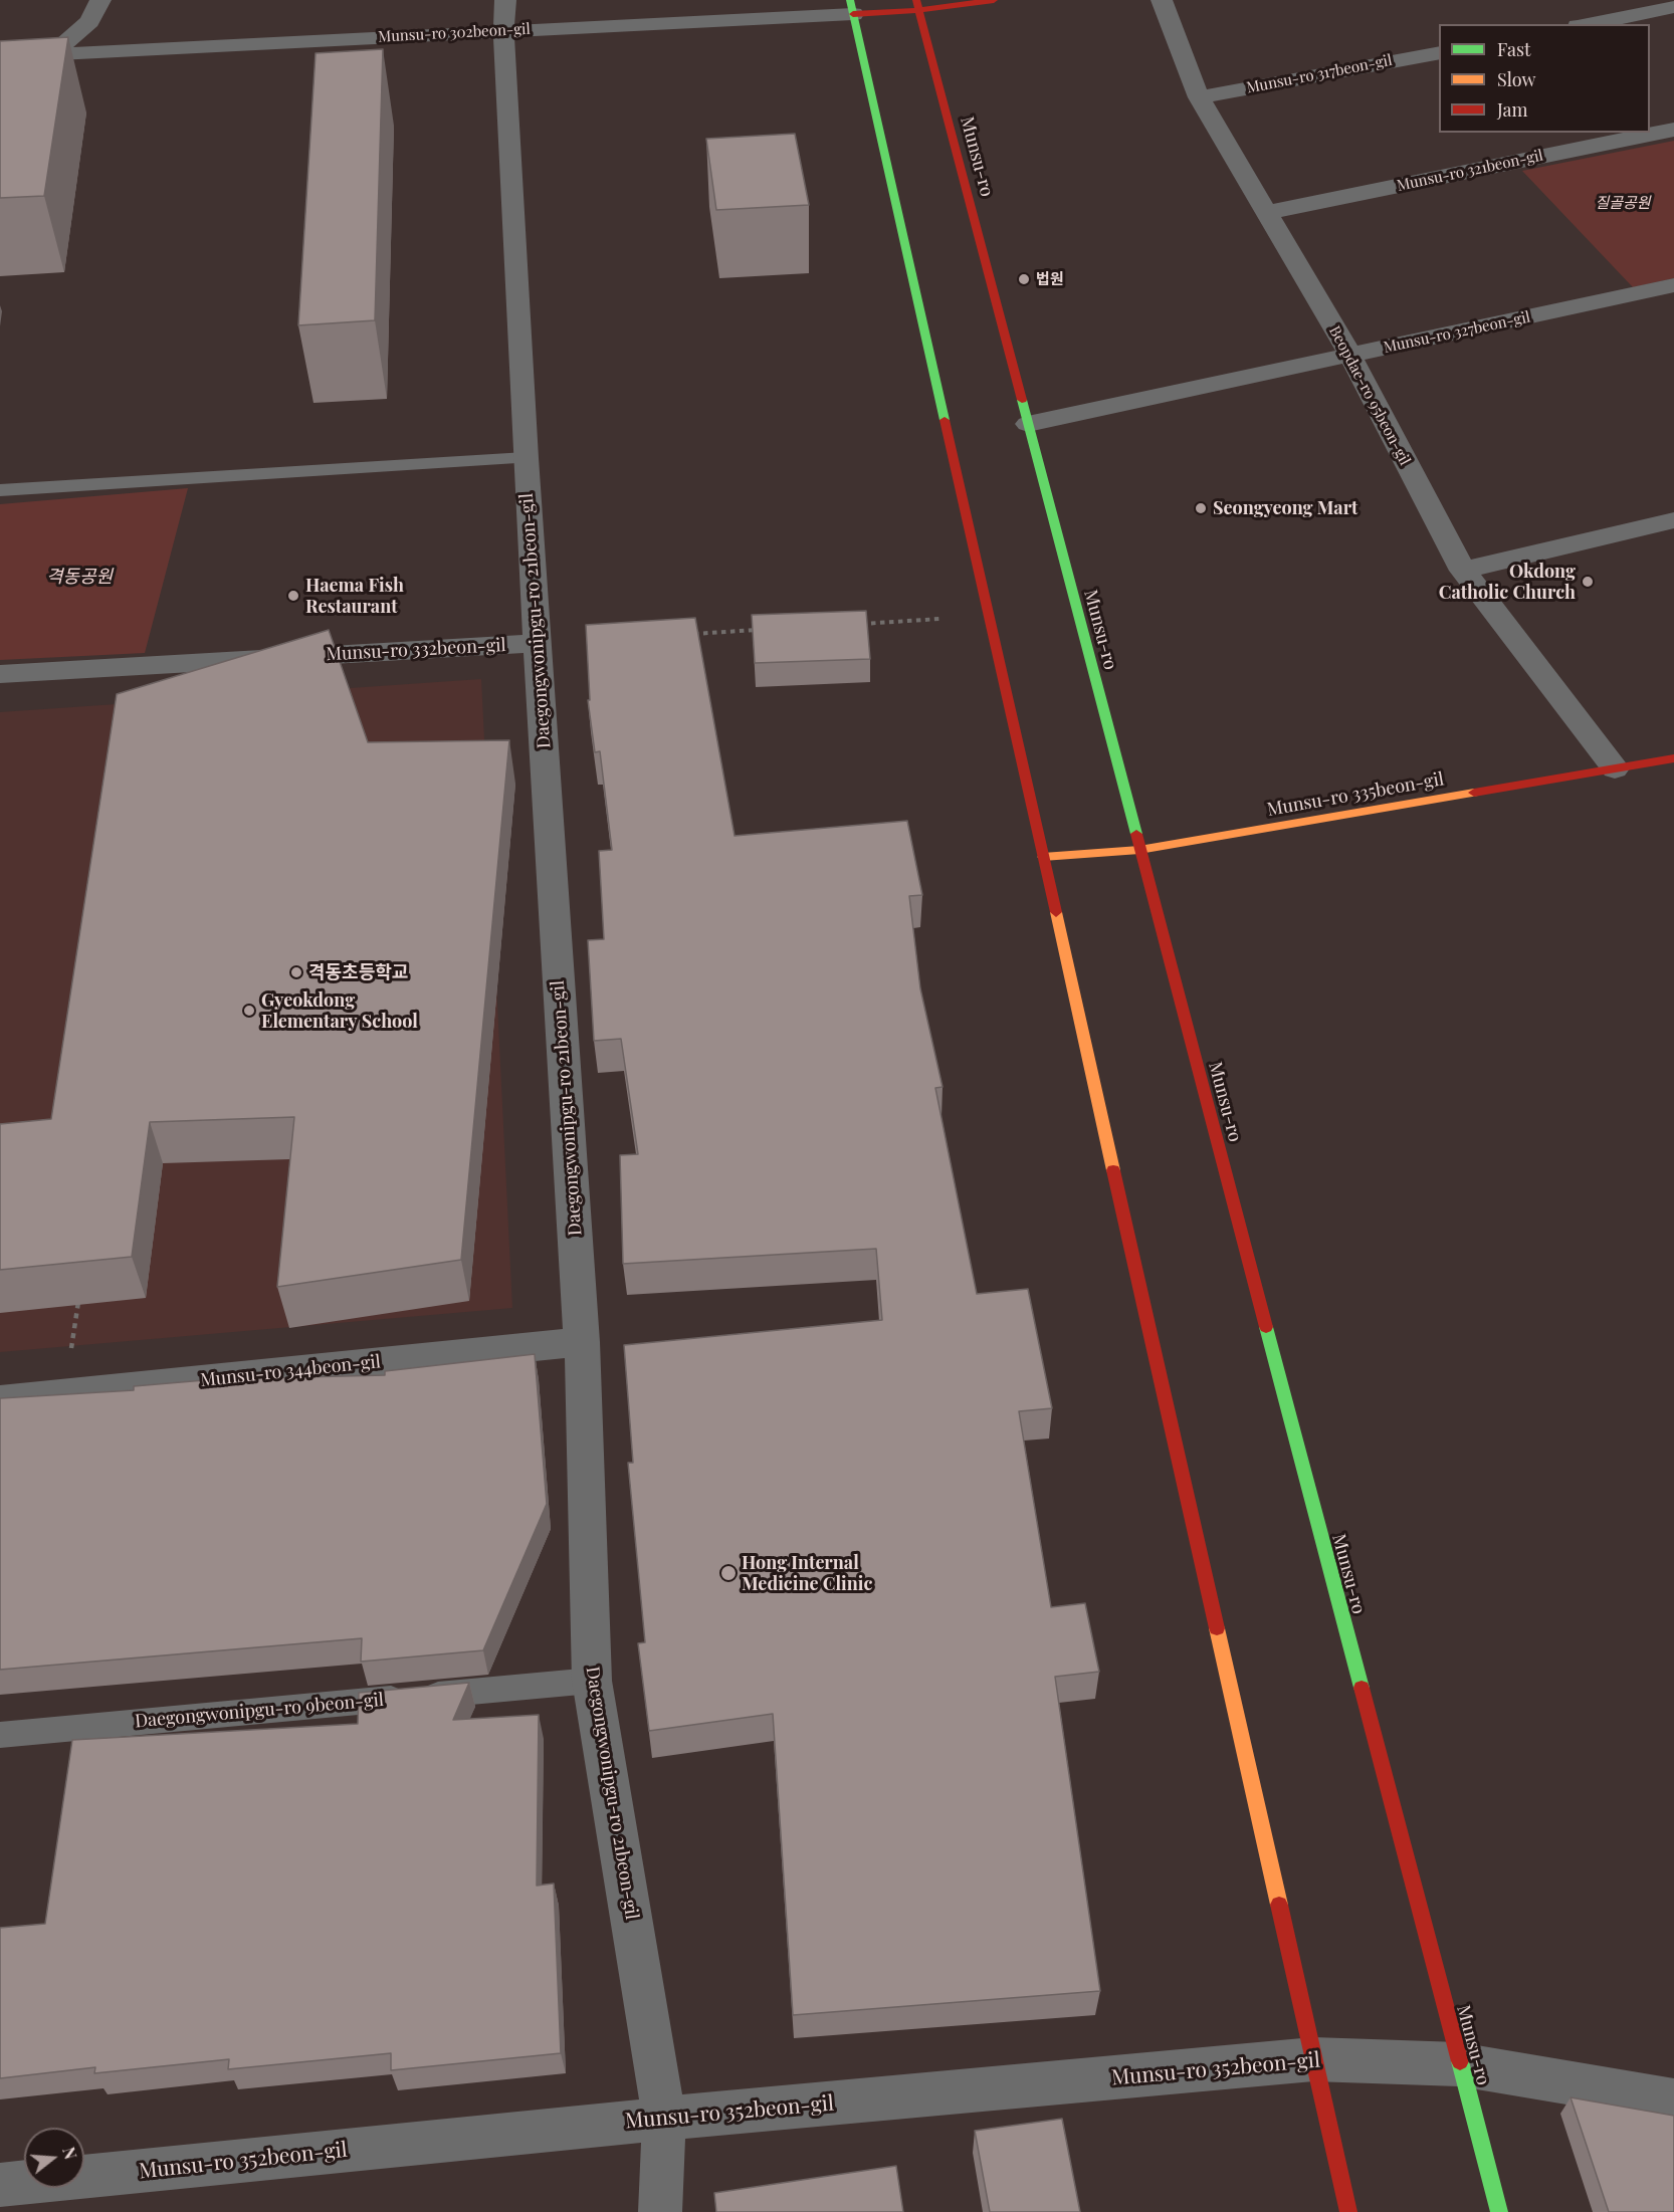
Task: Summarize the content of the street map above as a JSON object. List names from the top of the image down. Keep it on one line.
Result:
{"streets":{"main road":["Munsu-ro","Munsu-ro 335beon-gil"],"street":["Munsu-ro 302beon-gil","Munsu-ro 317beon-gil","Munsu-ro 321beon-gil","Munsu-ro 327beon-gil","Beopdae-ro 95beon-gil","Daegongwonipgu-ro 21beon-gil","Munsu-ro 332beon-gil","Munsu-ro 344beon-gil","Munsu-ro 352beon-gil"],"lane":["Daegongwonipgu-ro 9beon-gil"]},"crossings":[["Munsu-ro 302beon-gil","Daegongwonipgu-ro 21beon-gil"],["Munsu-ro 317beon-gil","Beopdae-ro 95beon-gil"],["Munsu-ro","Munsu-ro 327beon-gil"],["Munsu-ro","Munsu-ro 335beon-gil"],["Munsu-ro","Munsu-ro 352beon-gil"],["Munsu-ro 321beon-gil","Beopdae-ro 95beon-gil"],["Munsu-ro 327beon-gil","Beopdae-ro 95beon-gil"],["Beopdae-ro 95beon-gil","Munsu-ro 335beon-gil"],["Daegongwonipgu-ro 21beon-gil","Munsu-ro 332beon-gil"],["Daegongwonipgu-ro 21beon-gil","Munsu-ro 344beon-gil"],["Daegongwonipgu-ro 21beon-gil","Daegongwonipgu-ro 9beon-gil"],["Daegongwonipgu-ro 21beon-gil","Munsu-ro 352beon-gil"]],"parks":["질골공원","격동공원"],"places":["법원","Seongyeong Mart","Okdong Catholic Church","Haema Fish Restaurant","격동초등학교","Gyeokdong Elementary School","Hong Internal Medicine Clinic"],"legend":["Fast","Slow","Jam"],"north":"right"}
